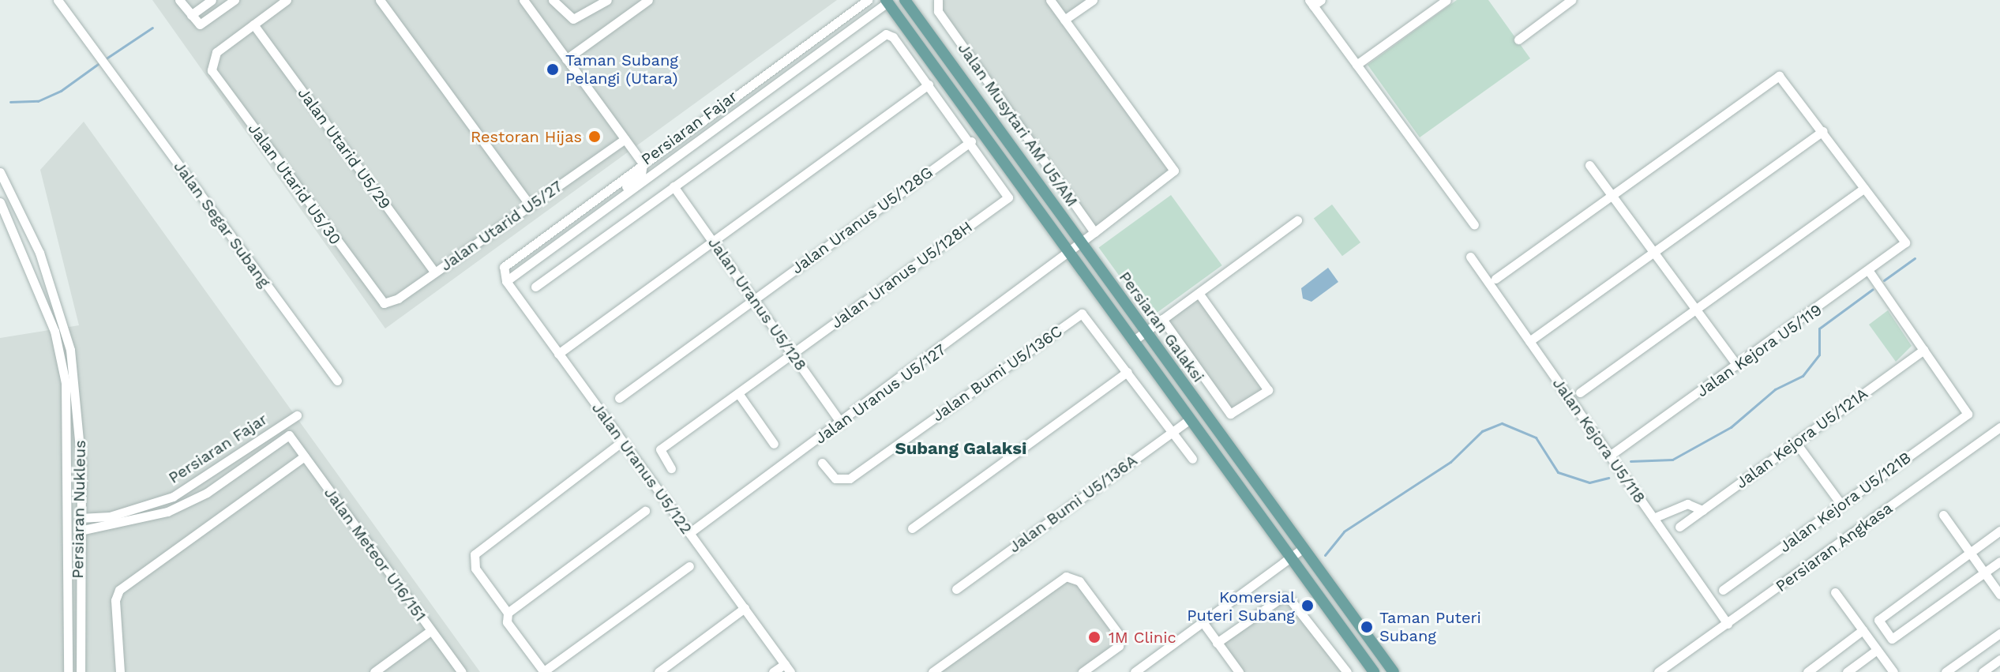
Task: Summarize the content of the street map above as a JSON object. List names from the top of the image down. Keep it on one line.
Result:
{"streets":{"main road":["Persiaran Galaksi"],"street":["Jalan Musytari AM U5/AM","Persiaran Fajar","Jalan Utarid U5/29","Jalan Utarid U5/30","Jalan Uranus U5/128G","Jalan Segar Subang","Jalan Utarid U5/27","Jalan Uranus U5/128H","Jalan Uranus U5/128","Jalan Kejora U5/119","Jalan Bumi U5/136C","Jalan Uranus U5/127","Jalan Kejora U5/121A","Jalan Kejora U5/118","Jalan Uranus U5/122","Jalan Kejora U5/121B","Jalan Bumi U5/136A","Persiaran Nukleus","Persiaran Angkasa","Jalan Meteor U16/151"]},"crossings":[["Persiaran Fajar","Persiaran Galaksi"],["Persiaran Fajar","Jalan Uranus U5/122"],["Persiaran Fajar","Persiaran Nukleus"],["Persiaran Fajar","Jalan Meteor U16/151"],["Jalan Utarid U5/29","Jalan Utarid U5/30"],["Jalan Utarid U5/29","Jalan Utarid U5/27"],["Jalan Utarid U5/30","Jalan Utarid U5/27"],["Jalan Uranus U5/128G","Jalan Uranus U5/128H"],["Jalan Uranus U5/128G","Jalan Uranus U5/128"],["Jalan Uranus U5/128H","Jalan Uranus U5/128"],["Jalan Uranus U5/128","Jalan Uranus U5/127"],["Persiaran Galaksi","Jalan Uranus U5/127"],["Persiaran Galaksi","Jalan Bumi U5/136A"],["Jalan Kejora U5/119","Jalan Kejora U5/118"],["Jalan Uranus U5/127","Jalan Uranus U5/122"],["Jalan Kejora U5/121A","Jalan Kejora U5/121B"],["Jalan Kejora U5/118","Persiaran Angkasa"]],"districts":["Subang Galaksi"],"places":["Taman Subang Pelangi (Utara)","Restoran Hijas","Komersial Puteri Subang","Taman Puteri Subang","1M Clinic"]}
